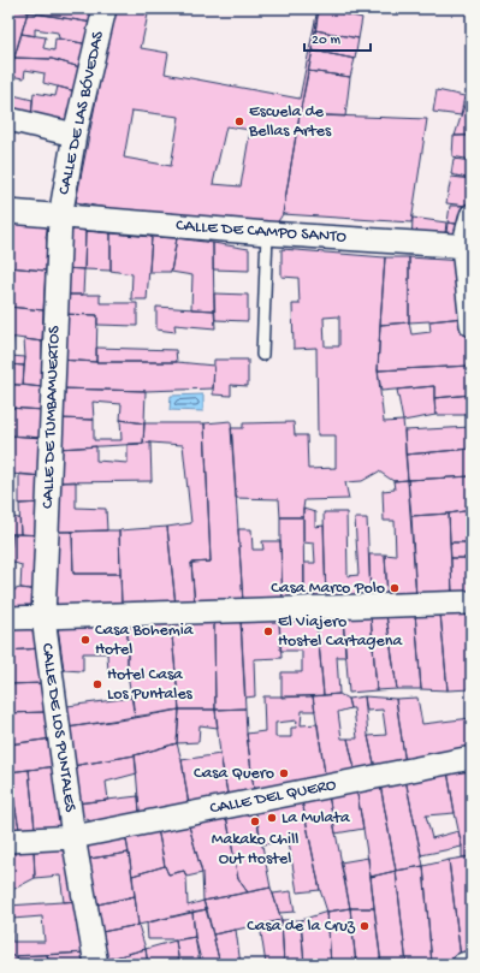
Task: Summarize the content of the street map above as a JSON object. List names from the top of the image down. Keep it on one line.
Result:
{"streets":{"street":["CALLE DE LAS BÓVEDAS","CALLE DE CAMPO SANTO","CALLE DE TUMBAMUERTOS","CALLE DE LOS PUNTALES","CALLE DEL QUERO"]},"crossings":[["CALLE DE LAS BÓVEDAS","CALLE DE CAMPO SANTO"],["CALLE DE LAS BÓVEDAS","CALLE DE TUMBAMUERTOS"],["CALLE DE CAMPO SANTO","CALLE DE TUMBAMUERTOS"],["CALLE DE TUMBAMUERTOS","CALLE DE LOS PUNTALES"],["CALLE DE LOS PUNTALES","CALLE DEL QUERO"]],"places":["Escuela de Bellas Artes","Casa Marco Polo","El Viajero Hostel Cartagena","Casa Bohemia Hotel","Hotel Casa Los Puntales","Casa Quero","La Mulata","Makako Chill Out Hostel","Casa de la Cruz"],"scale_bar":"20 m"}
